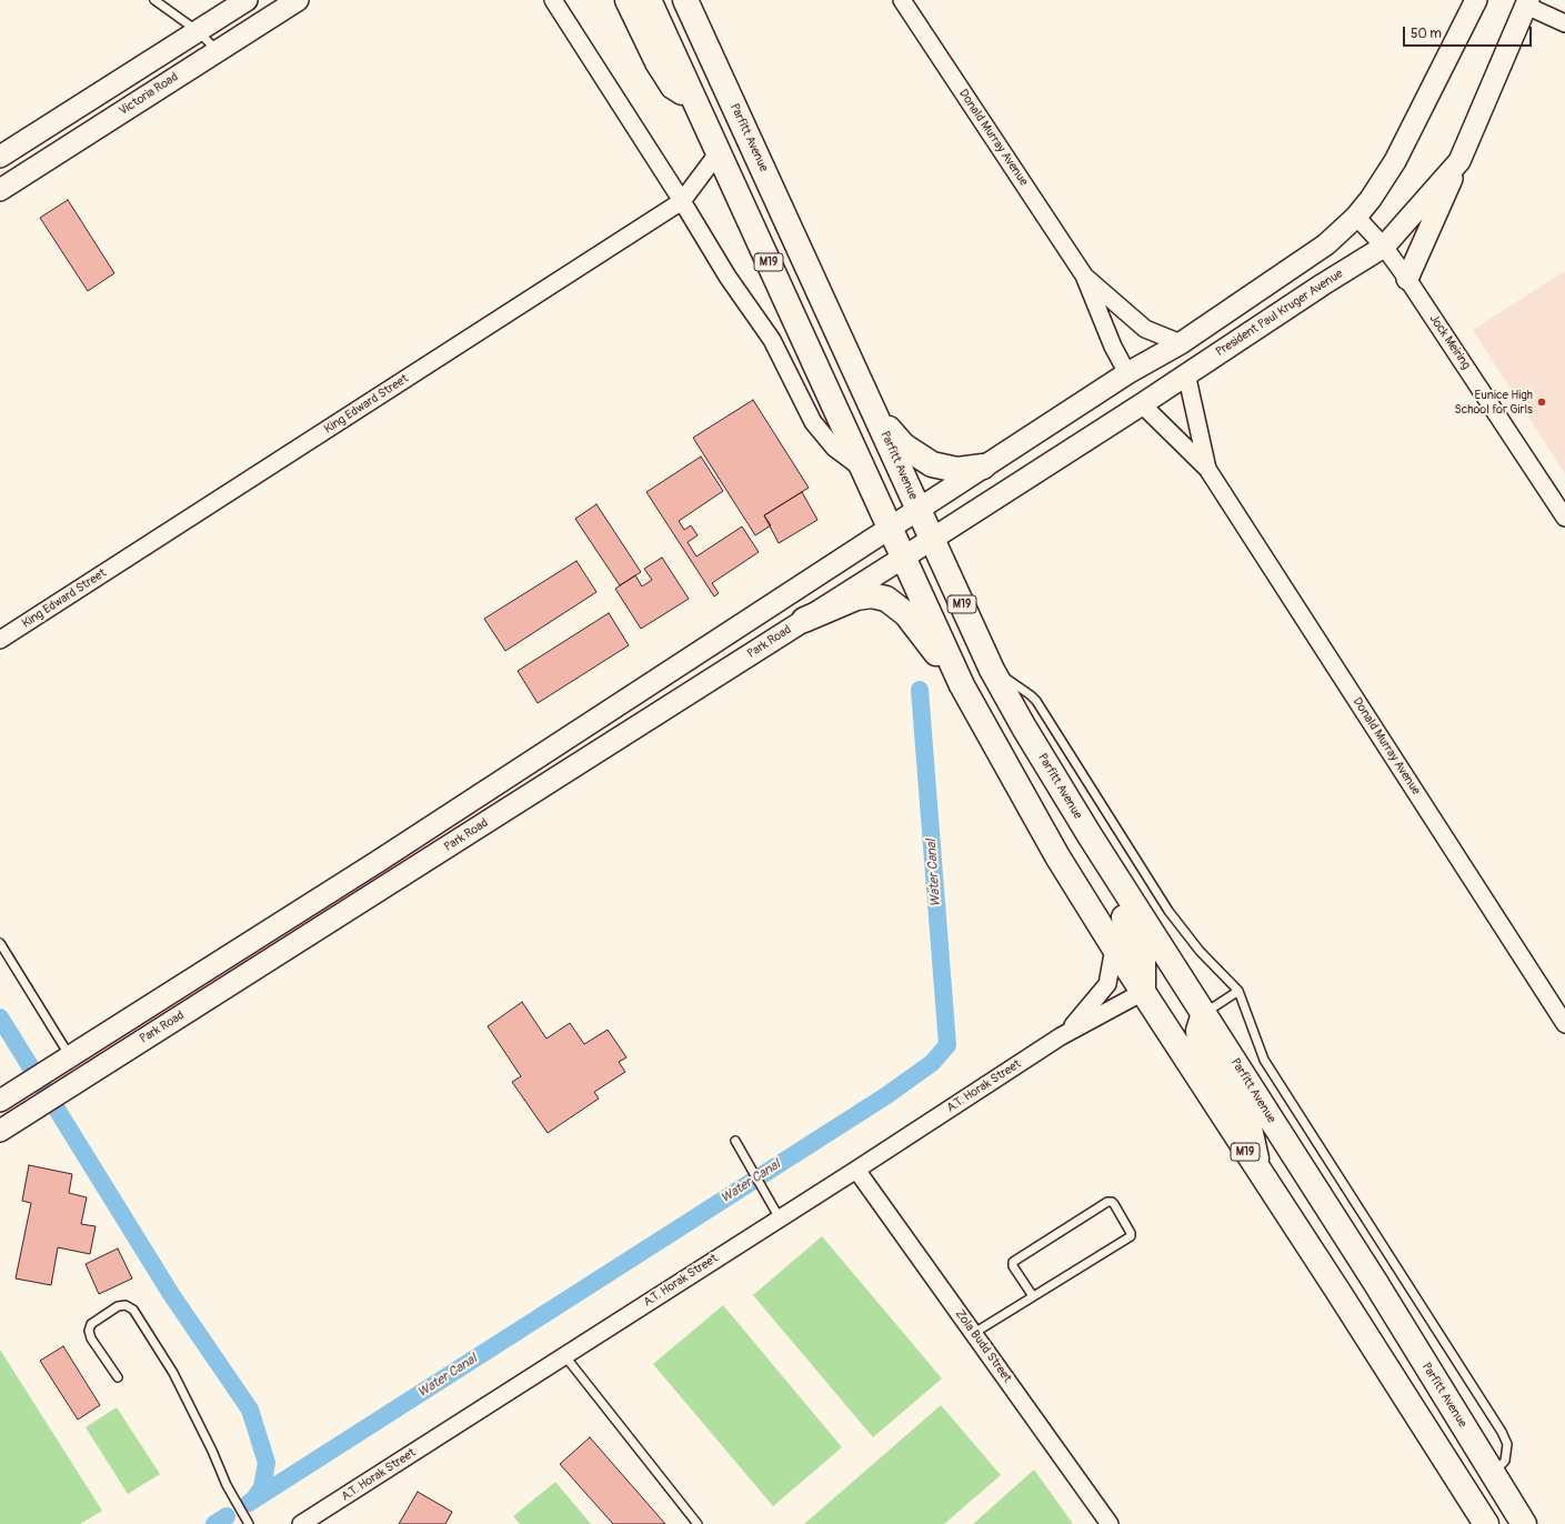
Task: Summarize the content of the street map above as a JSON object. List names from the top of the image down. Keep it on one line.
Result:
{"streets":{"highway":["Parfitt Avenue","M19"],"street":["Victoria Road","Donald Murray Avenue","President Paul Kruger Avenue","Jock Meiring","King Edward Street","Park Road","A.T. Horak Street","Zola Budd Street"]},"crossings":[["Parfitt Avenue","President Paul Kruger Avenue"],["Parfitt Avenue","Park Road"],["Donald Murray Avenue","President Paul Kruger Avenue"],["M19","King Edward Street"],["M19","Park Road"],["M19","A.T. Horak Street"],["President Paul Kruger Avenue","Jock Meiring"],["President Paul Kruger Avenue","Park Road"],["A.T. Horak Street","Zola Budd Street"]],"water":["Water Canal"],"places":["Eunice High School for Girls"],"scale_bar":"50 m"}
